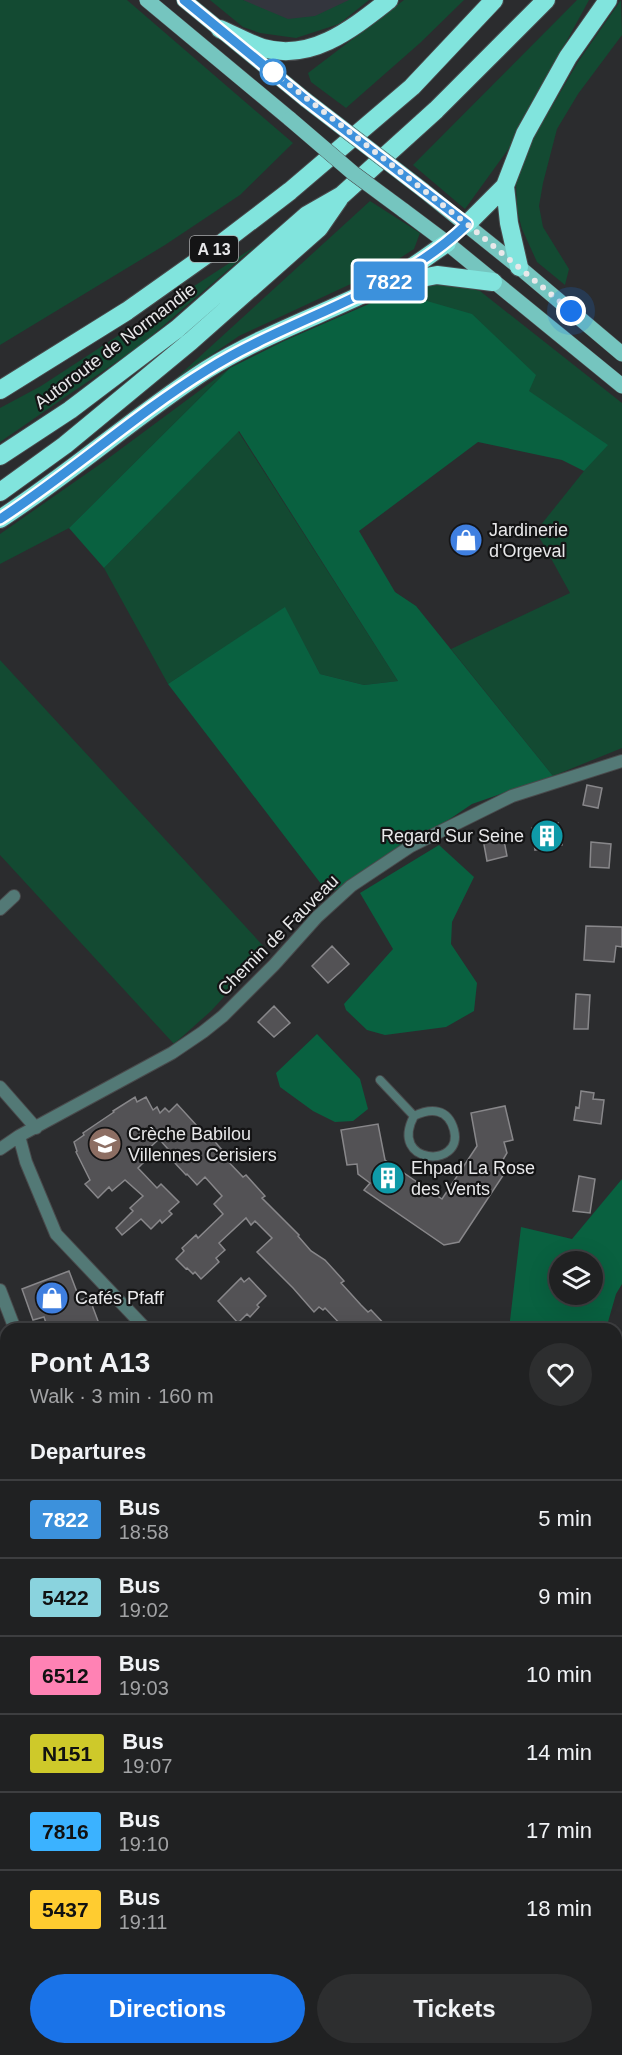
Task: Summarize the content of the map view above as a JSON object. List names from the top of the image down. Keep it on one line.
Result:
{"streets":{"highway":["A 13","Autoroute de Normandie"],"street":["Chemin de Fauveau"]},"places":{"shop":["Jardinerie d'Orgeval","Cafés Pfaff"],"building":["Regard Sur Seine","Ehpad La Rose des Vents"],"school or university":["Crèche Babilou Villennes Cerisiers"]},"lines":["bus line 7822"],"page":{"on_map":"7822","heading":[["Pont A13","Walk · 3 min · 160 m"],"Departures"],"list":[{"mark":"7822","name":"Bus","note":"18:58","value":"5 min"},{"mark":"5422","name":"Bus","note":"19:02","value":"9 min"},{"mark":"6512","name":"Bus","note":"19:03","value":"10 min"},{"mark":"N151","name":"Bus","note":"19:07","value":"14 min"},{"mark":"7816","name":"Bus","note":"19:10","value":"17 min"},{"mark":"5437","name":"Bus","note":"19:11","value":"18 min"}],"buttons":["Directions","Tickets"]}}
